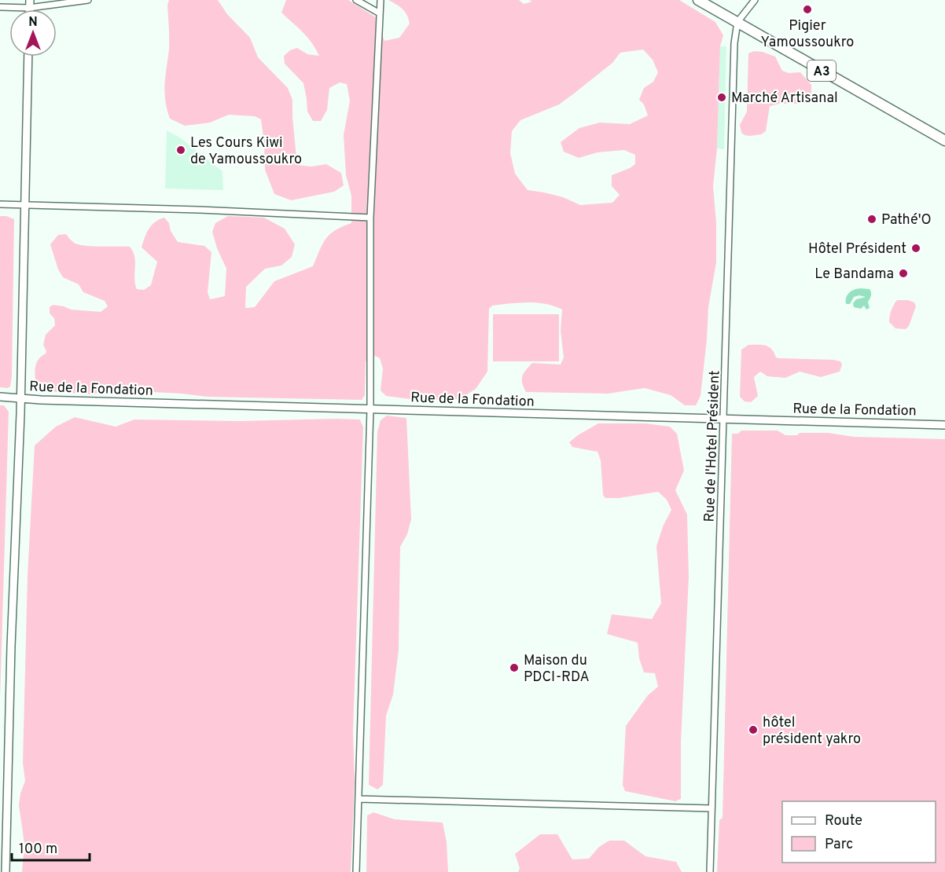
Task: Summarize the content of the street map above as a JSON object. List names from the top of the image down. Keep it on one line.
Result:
{"streets":{"highway":["A3"],"street":["Rue de la Fondation","Rue de l'Hotel Président"]},"crossings":[["A3","Rue de l'Hotel Président"],["Rue de la Fondation","Rue de l'Hotel Président"]],"places":["Pigier Yamoussoukro","Marché Artisanal","Les Cours Kiwi de Yamoussoukro","Pathé'O","Hôtel Président","Le Bandama","Maison du PDCI-RDA","hôtel président yakro"],"legend":["Route","Parc"],"scale_bar":"100 m","north":"top"}
